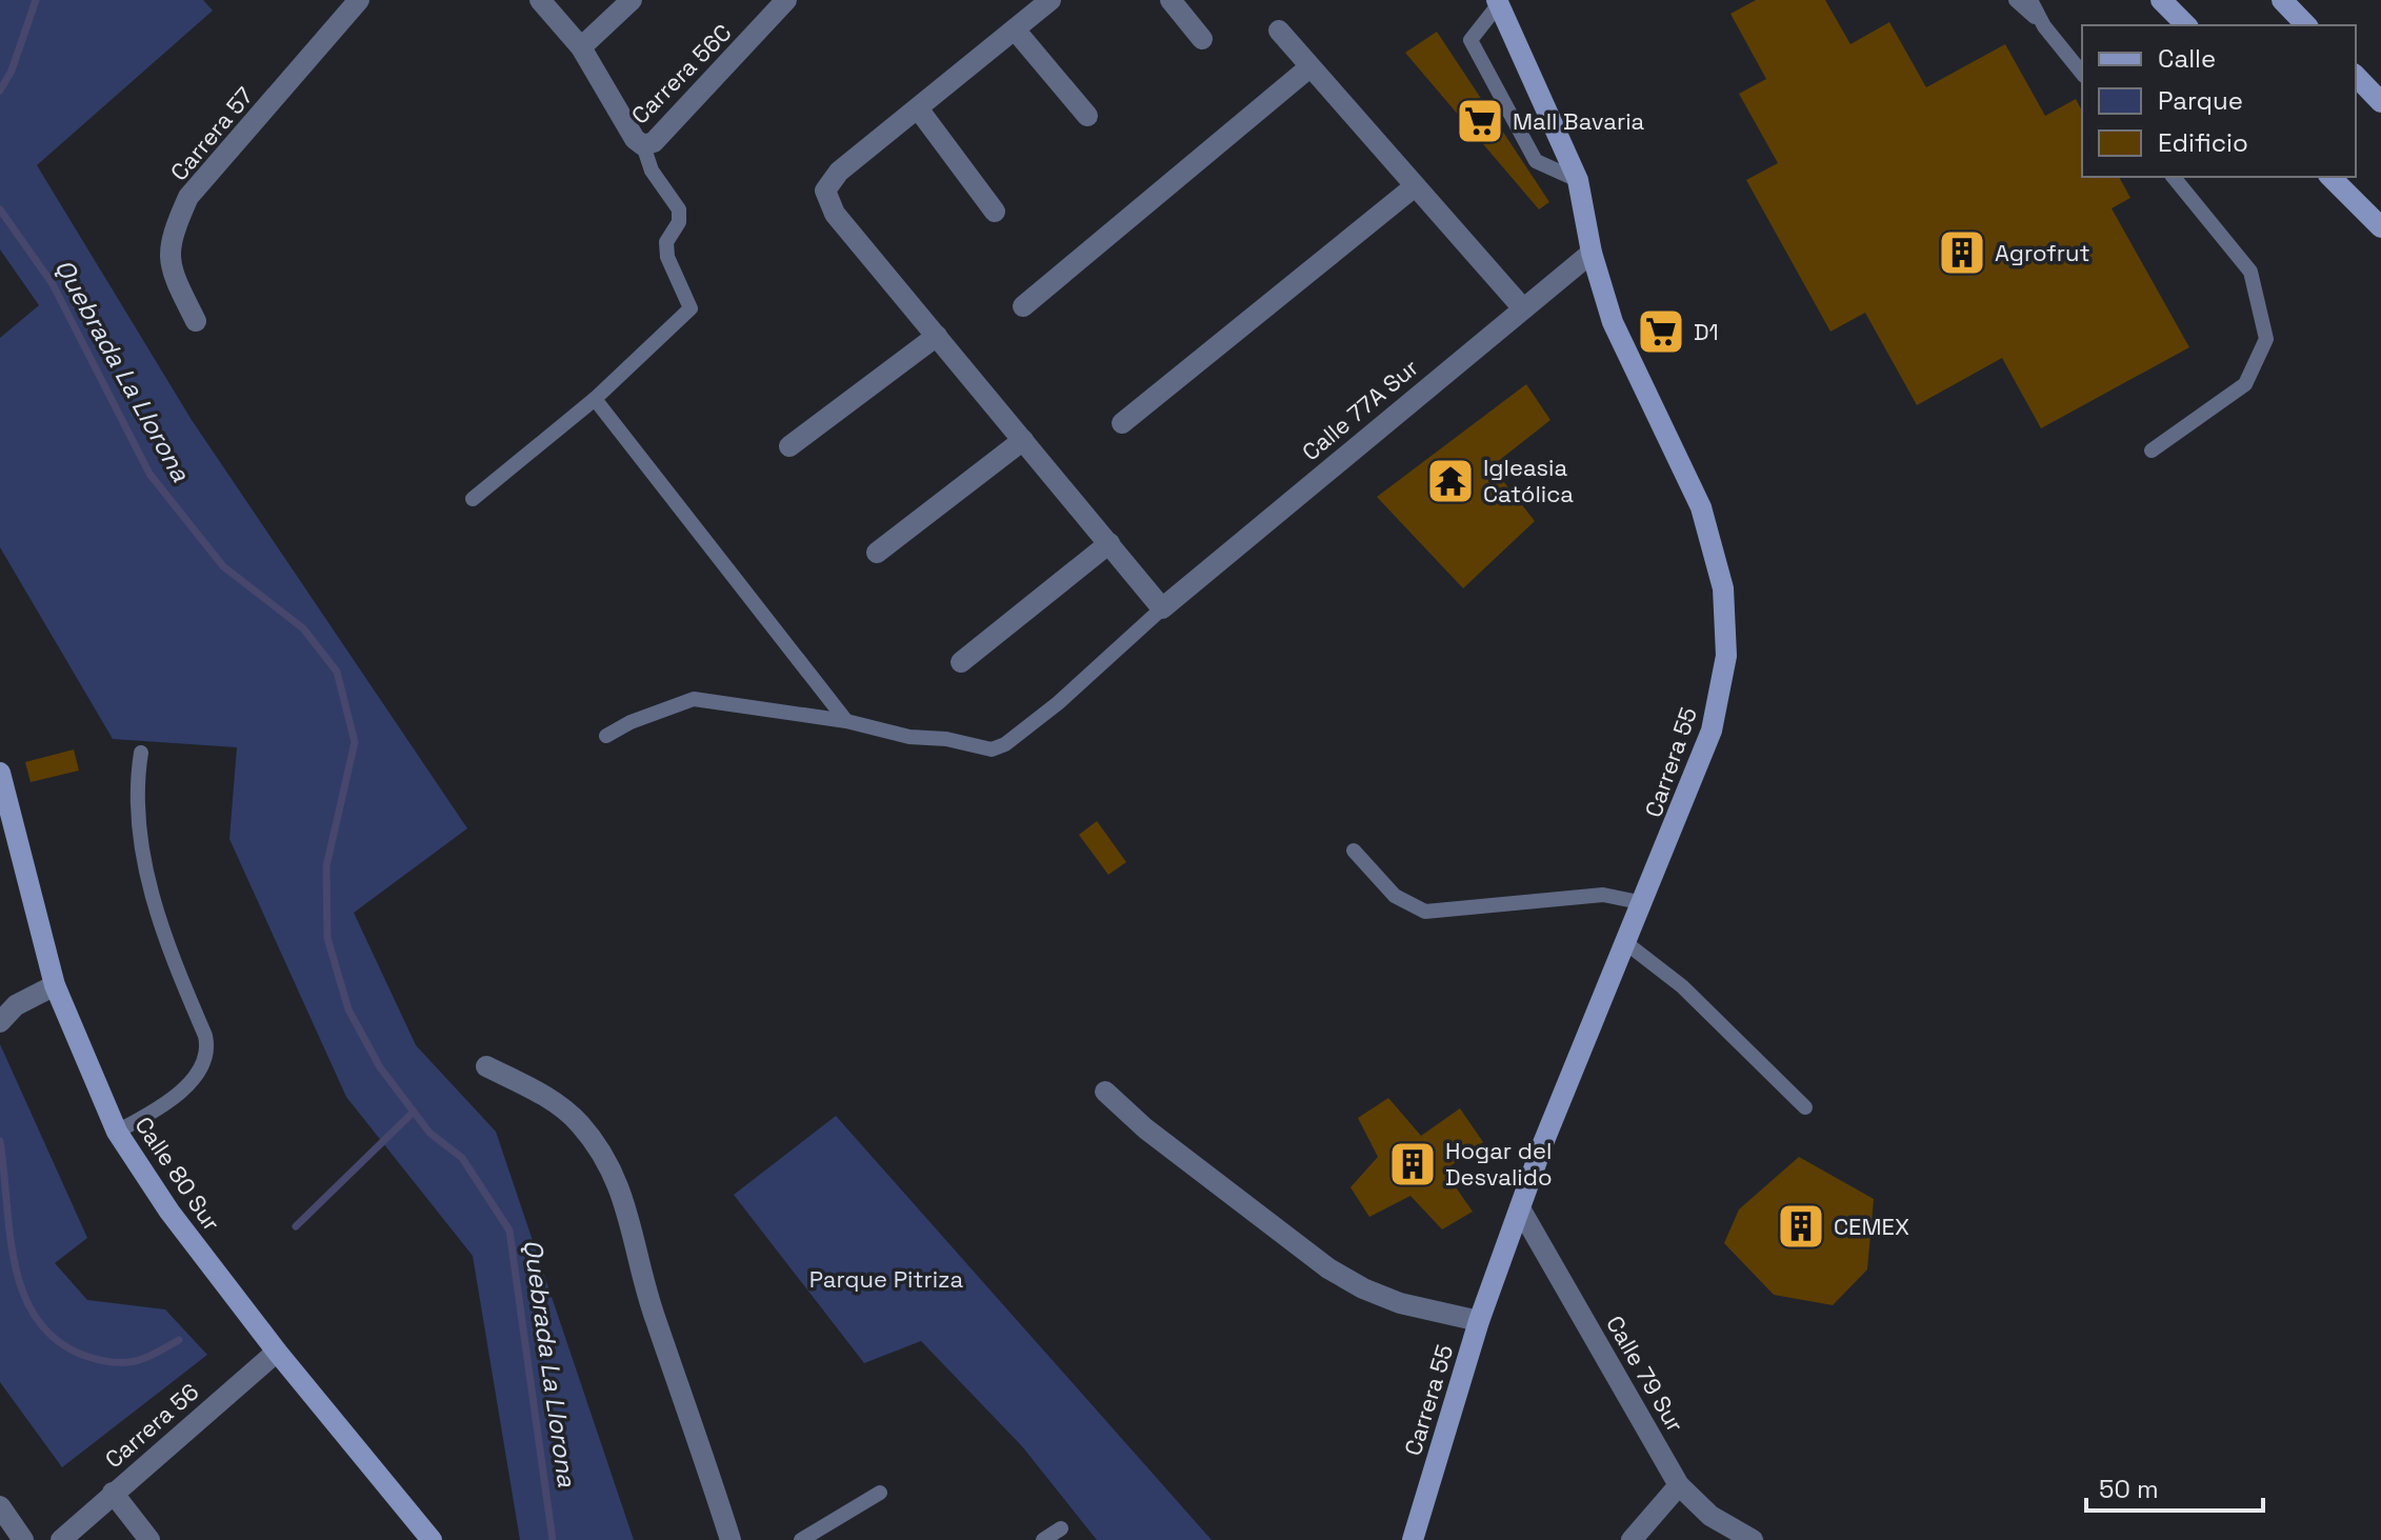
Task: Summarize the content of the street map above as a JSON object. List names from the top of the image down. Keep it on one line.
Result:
{"streets":{"street":["Carrera 56C","Carrera 57","Calle 77A Sur","Carrera 55","Calle 80 Sur","Calle 79 Sur","Carrera 56"]},"crossings":[["Calle 77A Sur","Carrera 55"],["Carrera 55","Calle 79 Sur"],["Calle 80 Sur","Carrera 56"]],"water":["Quebrada La Llorona"],"parks":["Parque Pitriza"],"places":{"supermarket":["Mall Bavaria","D1"],"building":["Agrofrut","Hogar del Desvalido","CEMEX"],"temple":["Igleasia Católica"]},"legend":["Calle","Parque","Edificio"],"scale_bar":"50 m"}
